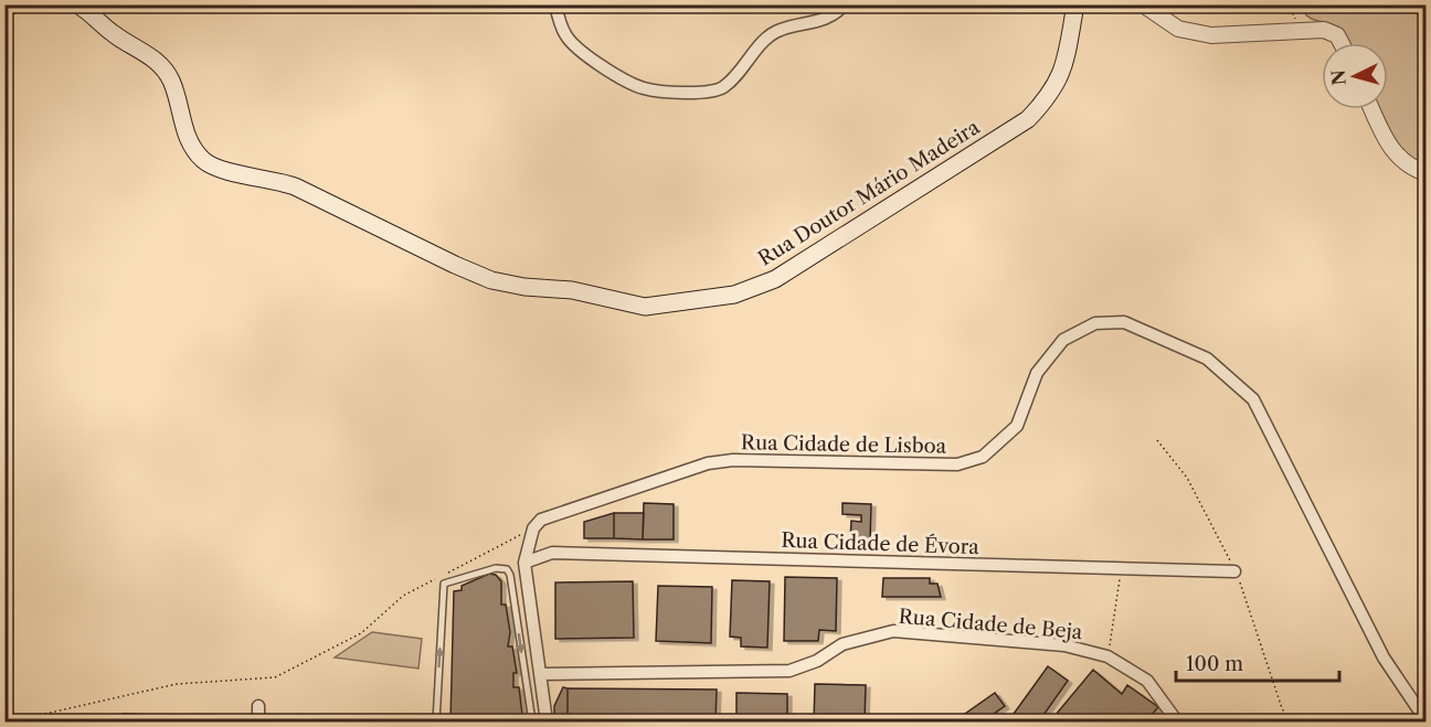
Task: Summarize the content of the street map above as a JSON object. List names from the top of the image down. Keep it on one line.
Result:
{"streets":{"main road":["Rua Doutor Mário Madeira"],"street":["Rua Cidade de Lisboa","Rua Cidade de Évora","Rua Cidade de Beja"]},"scale_bar":"100 m","north":"left"}
